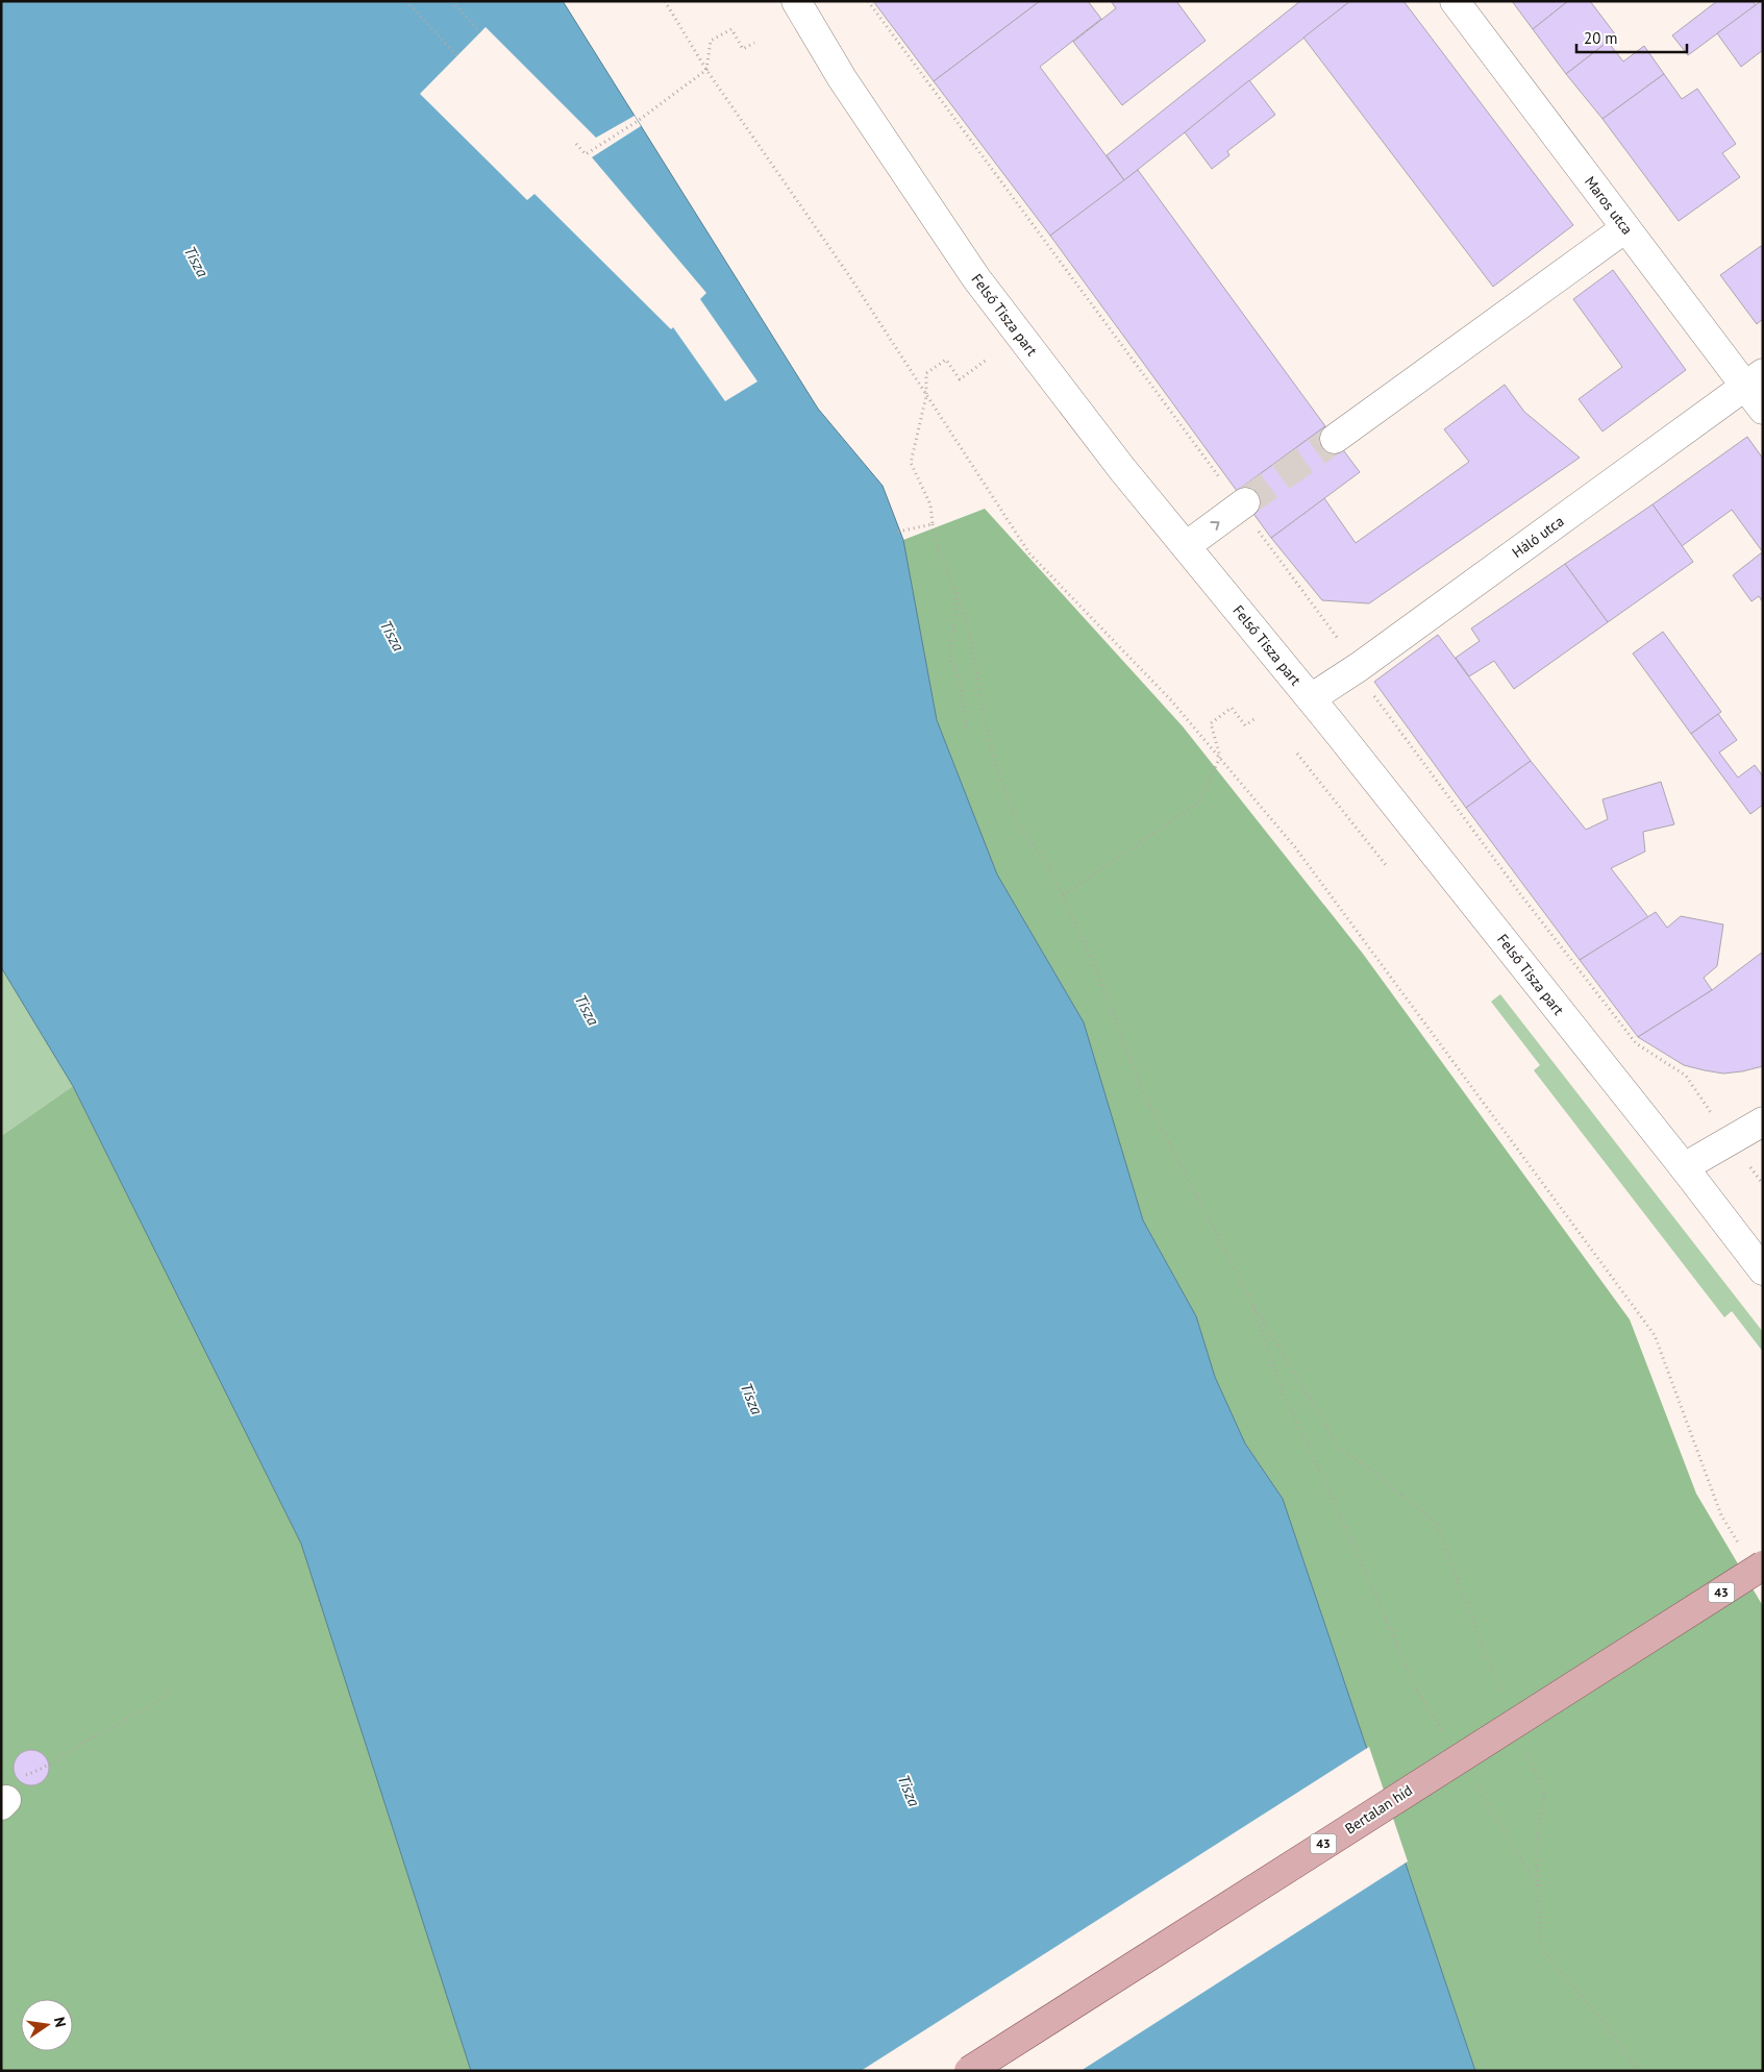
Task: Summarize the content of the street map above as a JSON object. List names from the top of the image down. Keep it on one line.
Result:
{"streets":{"main road":["43","Bertalan híd"],"street":["Maros utca","Felső Tisza part","Háló utca"]},"crossings":[["Maros utca","Háló utca"],["Felső Tisza part","Háló utca"]],"water":["Tisza"],"scale_bar":"20 m","north":"right"}
